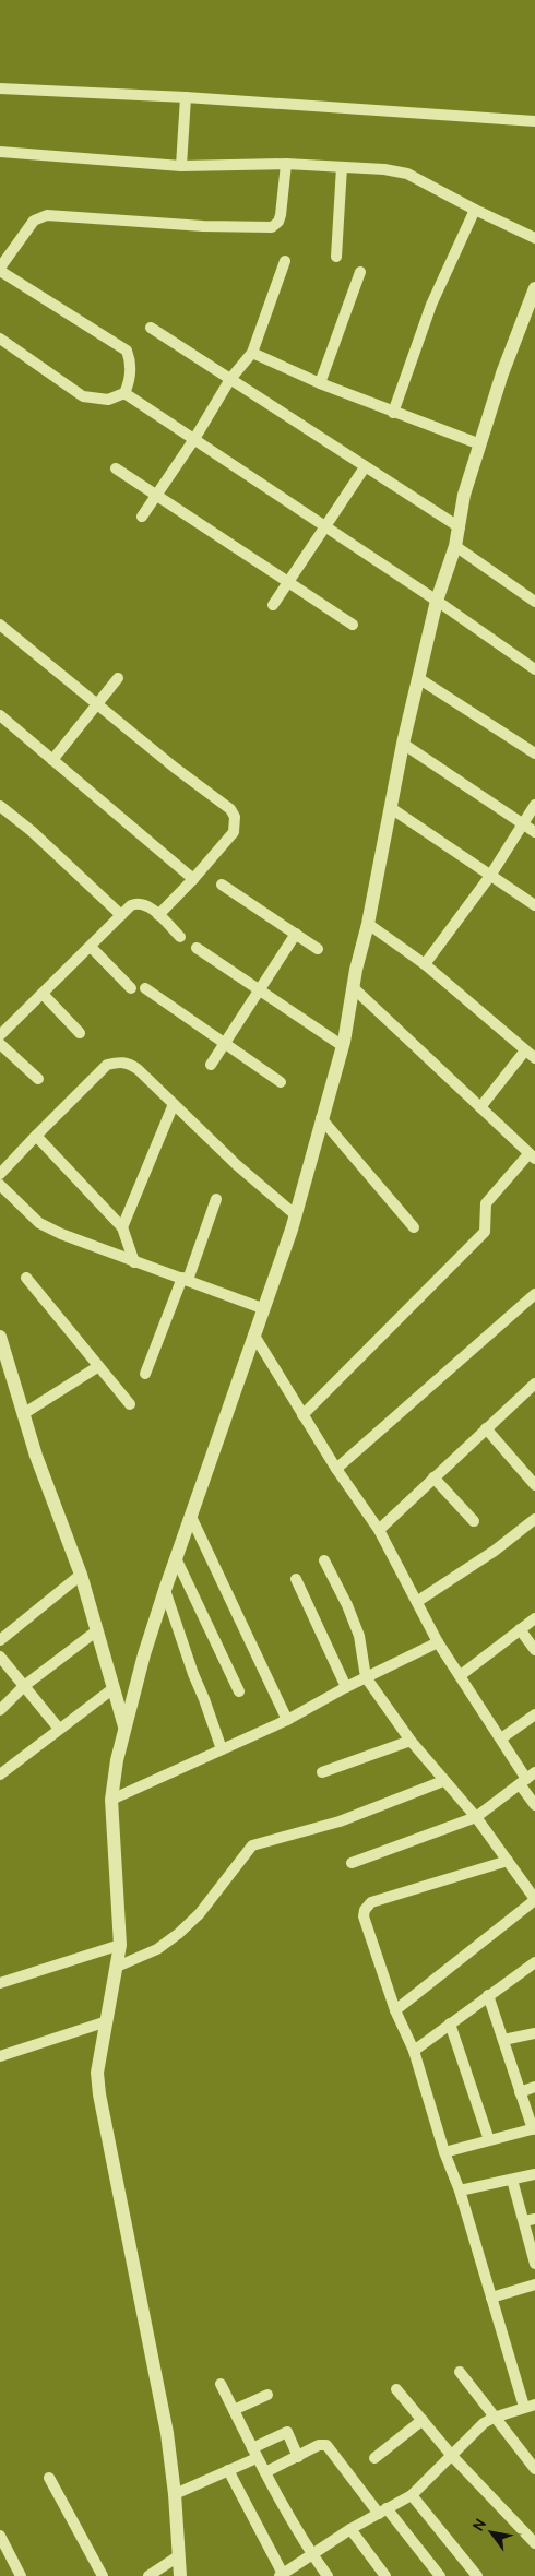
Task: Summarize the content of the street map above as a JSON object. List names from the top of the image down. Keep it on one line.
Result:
{"north":"top left"}
